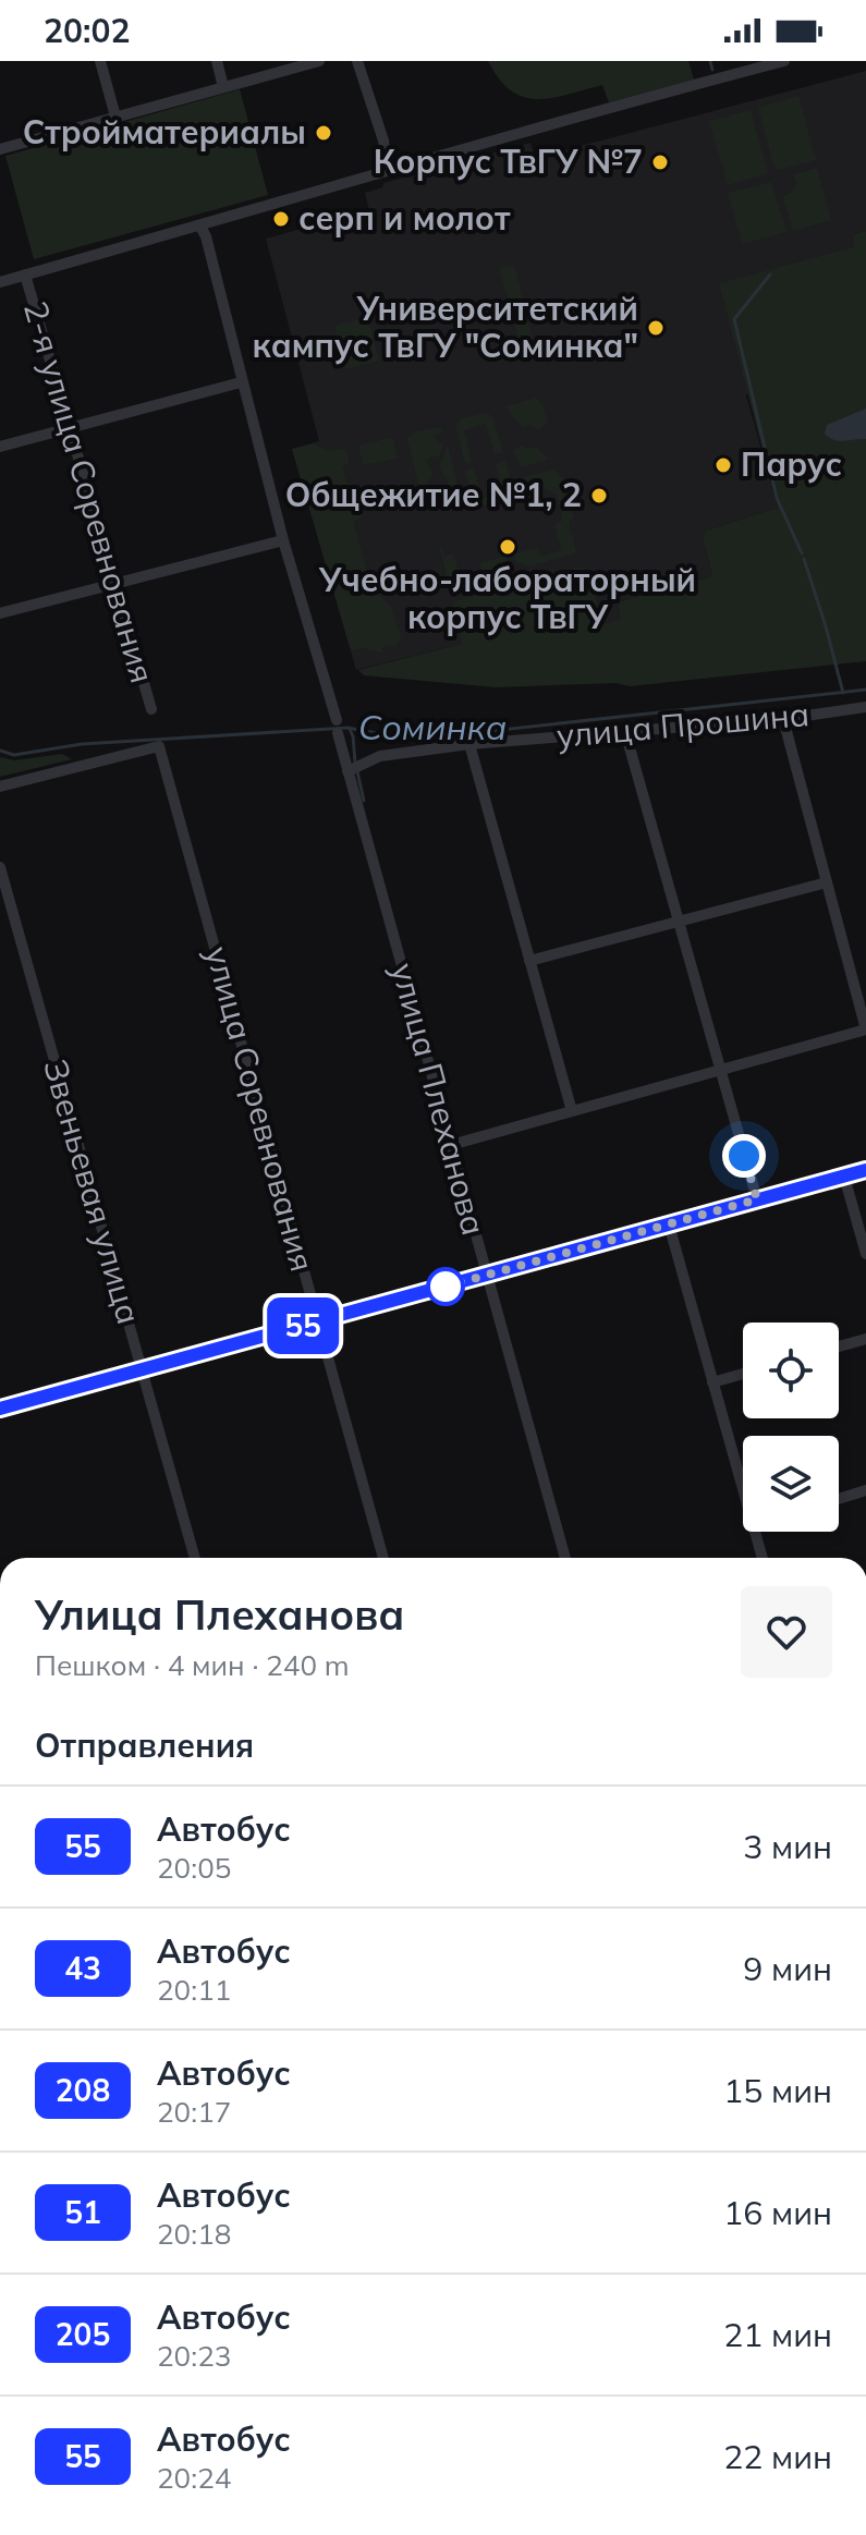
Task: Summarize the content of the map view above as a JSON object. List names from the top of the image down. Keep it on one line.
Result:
{"streets":{"street":["2-я улица Соревнования","улица Прошина","улица Плеханова","улица Соревнования","Звеньевая улица"]},"crossings":[["улица Прошина","улица Плеханова"]],"water":["Соминка"],"places":["Стройматериалы","Корпус ТвГУ №7","серп и молот","Университетский кампус ТвГУ \"Соминка\"","Парус","Общежитие №1, 2","Учебно-лабораторный корпус ТвГУ"],"lines":["bus line 55"],"page":{"status":"20:02","on_map":"55","heading":[["Улица Плеханова","Пешком · 4 мин · 240 m"],"Отправления"],"list":[{"mark":"55","name":"Автобус","note":"20:05","value":"3 мин"},{"mark":"43","name":"Автобус","note":"20:11","value":"9 мин"},{"mark":"208","name":"Автобус","note":"20:17","value":"15 мин"},{"mark":"51","name":"Автобус","note":"20:18","value":"16 мин"},{"mark":"205","name":"Автобус","note":"20:23","value":"21 мин"},{"mark":"55","name":"Автобус","note":"20:24","value":"22 мин"}]}}
